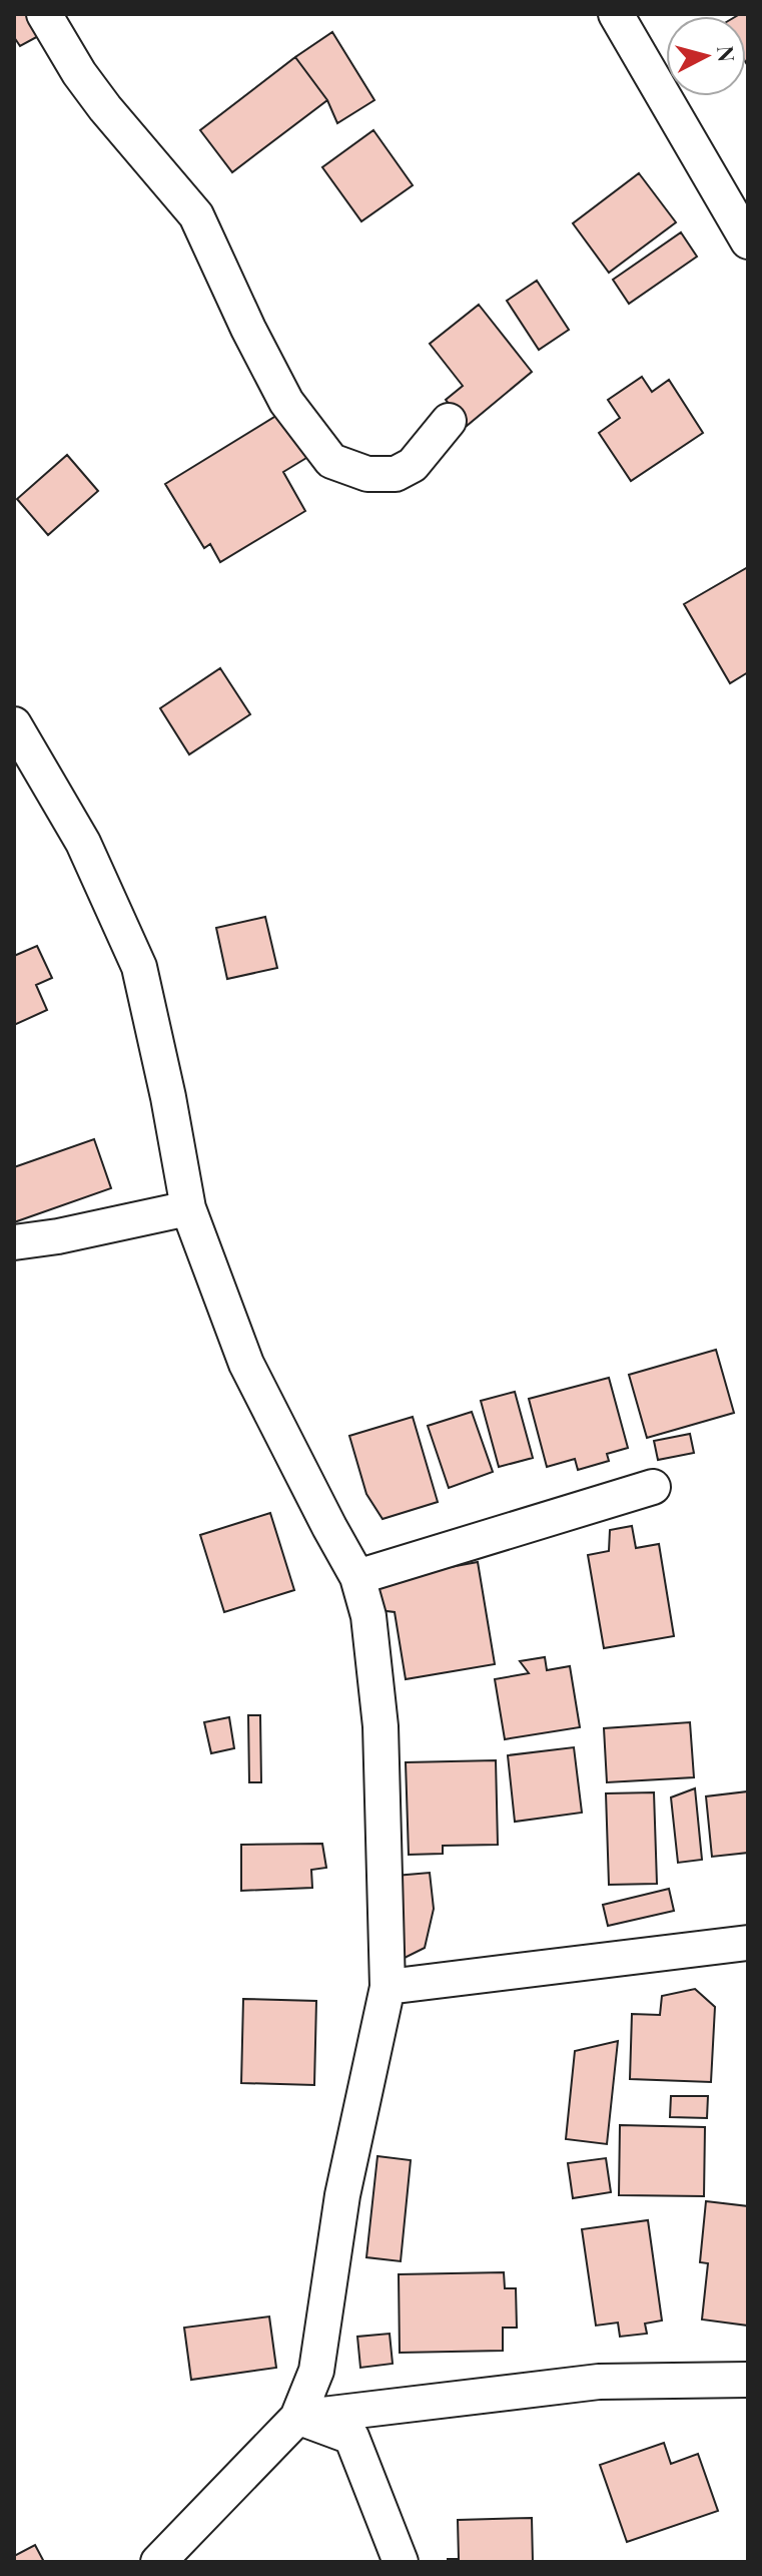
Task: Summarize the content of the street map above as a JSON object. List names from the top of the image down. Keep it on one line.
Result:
{"north":"right"}
